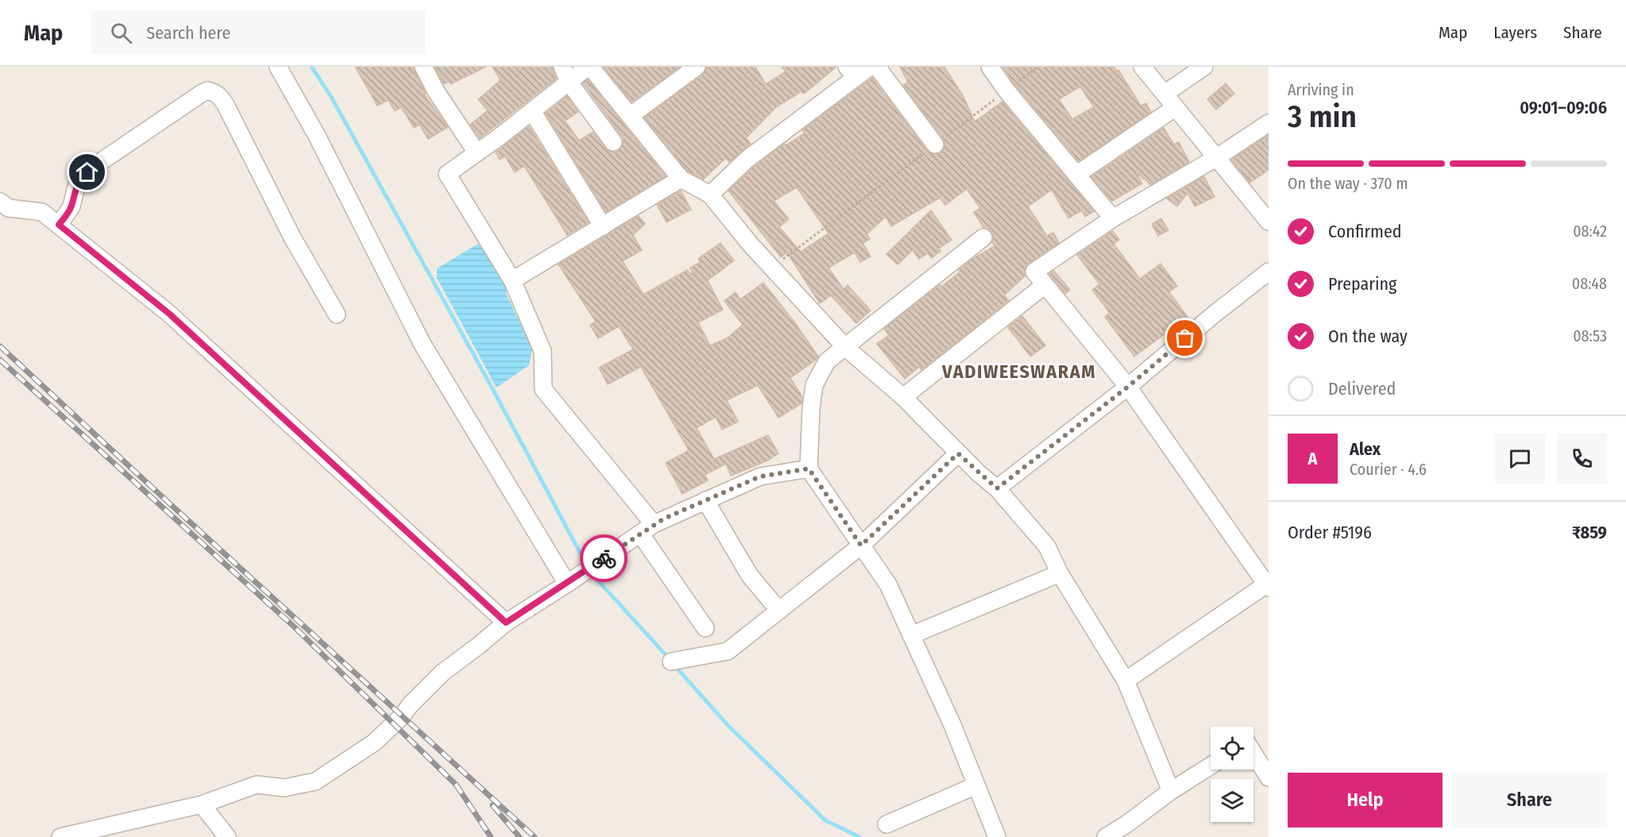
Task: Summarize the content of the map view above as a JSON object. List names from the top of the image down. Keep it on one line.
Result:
{"districts":["VADIWEESWARAM"],"page":{"header":"Map","search":"Search here","nav":["Map","Layers","Share"],"heading":["3 min","Arriving in","09:01–09:06"],"panel":["Alex","Courier · 4.6","Order #5196","₹859"],"bar":"On the way · 370 m","list":[["Confirmed","08:42"],["Preparing","08:48"],["On the way","08:53"],"Delivered"],"round":"A","buttons":["Help","Share"]}}
